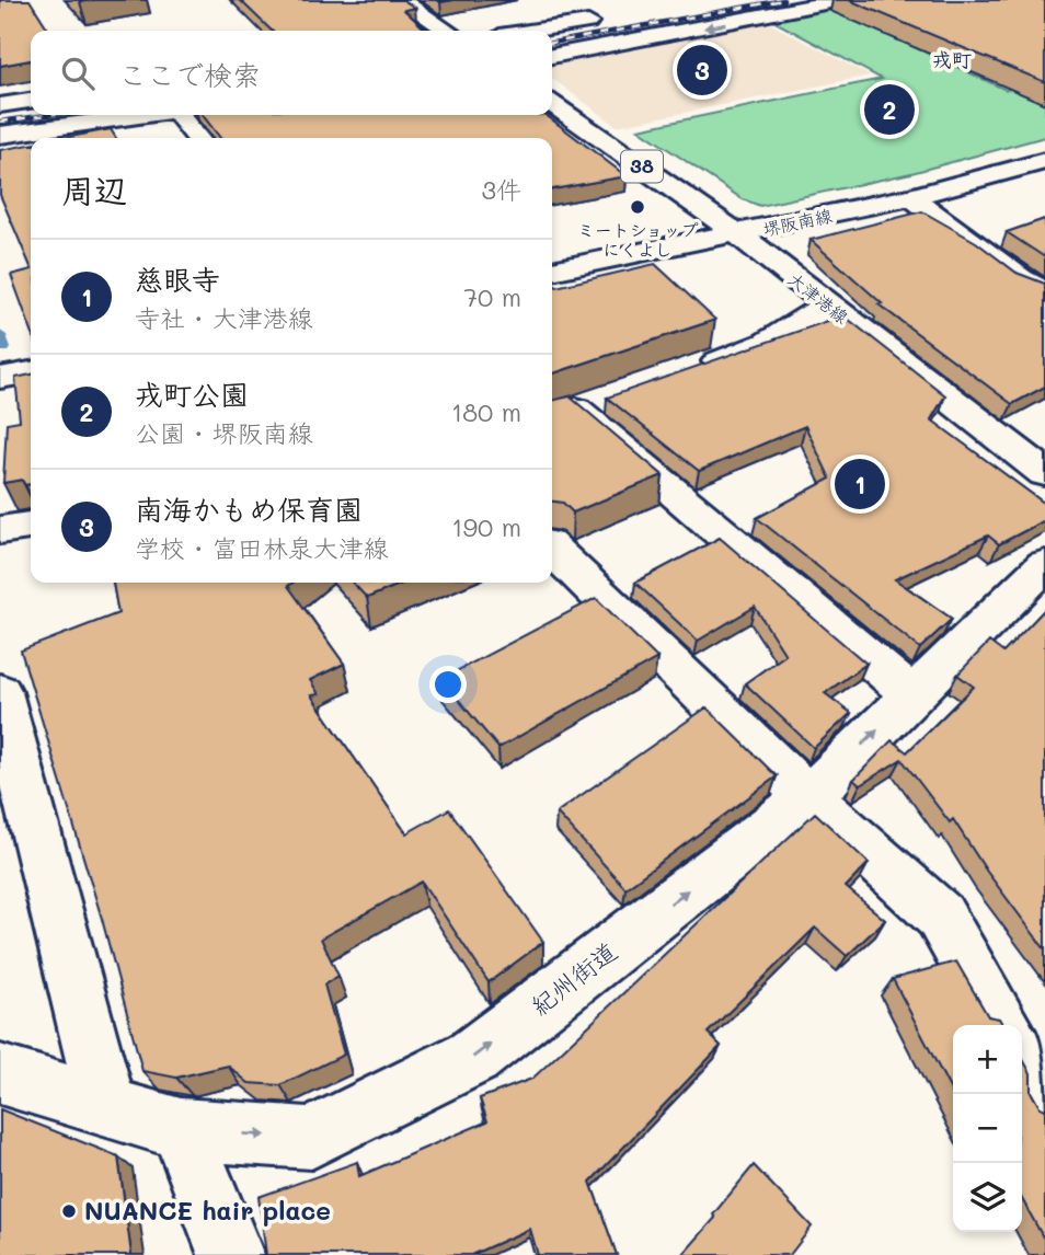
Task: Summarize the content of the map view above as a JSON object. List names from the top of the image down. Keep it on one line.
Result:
{"streets":{"street":["38","堺阪南線","大津港線","紀州街道"]},"crossings":[["38","堺阪南線"],["38","大津港線"],["堺阪南線","大津港線"]],"one_way":["紀州街道"],"districts":["戎町"],"places":["ミートショップ にくよし","NUANCE hair place"],"page":{"search":"ここで検索","pins":["3","2","1"],"heading":["周辺","3件"],"list":[{"mark":"1","name":"慈眼寺","note":"寺社 · 大津港線","value":"70 m"},{"mark":"2","name":"戎町公園","note":"公園 · 堺阪南線","value":"180 m"},{"mark":"3","name":"南海かもめ保育園","note":"学校 · 富田林泉大津線","value":"190 m"}],"map_buttons":["+","−"]}}
